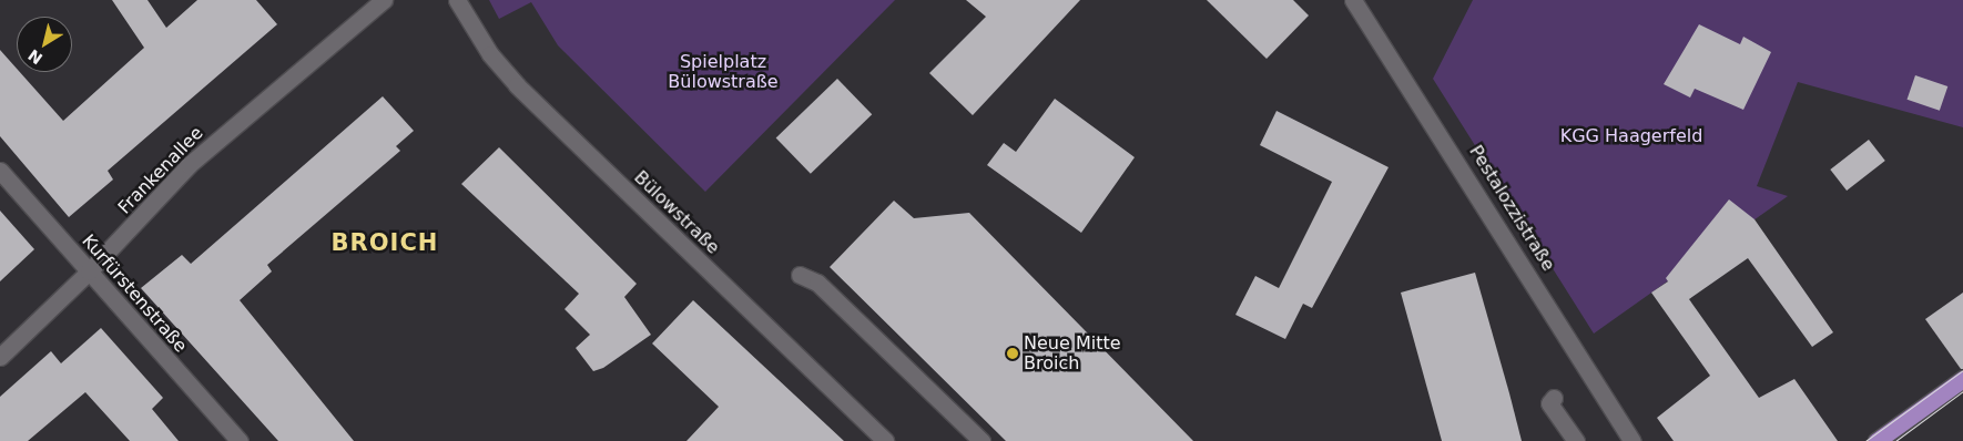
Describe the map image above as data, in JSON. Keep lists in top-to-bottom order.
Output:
{
  "streets": {
    "street": [
      "Frankenallee",
      "Pestalozzistraße",
      "Bülowstraße",
      "Kurfürstenstraße"
    ]
  },
  "crossings": [
    ["Frankenallee", "Kurfürstenstraße"]
  ],
  "districts": ["BROICH"],
  "parks": ["Spielplatz Bülowstraße", "KGG Haagerfeld"],
  "places": ["Neue Mitte Broich"],
  "north": "bottom left"
}
